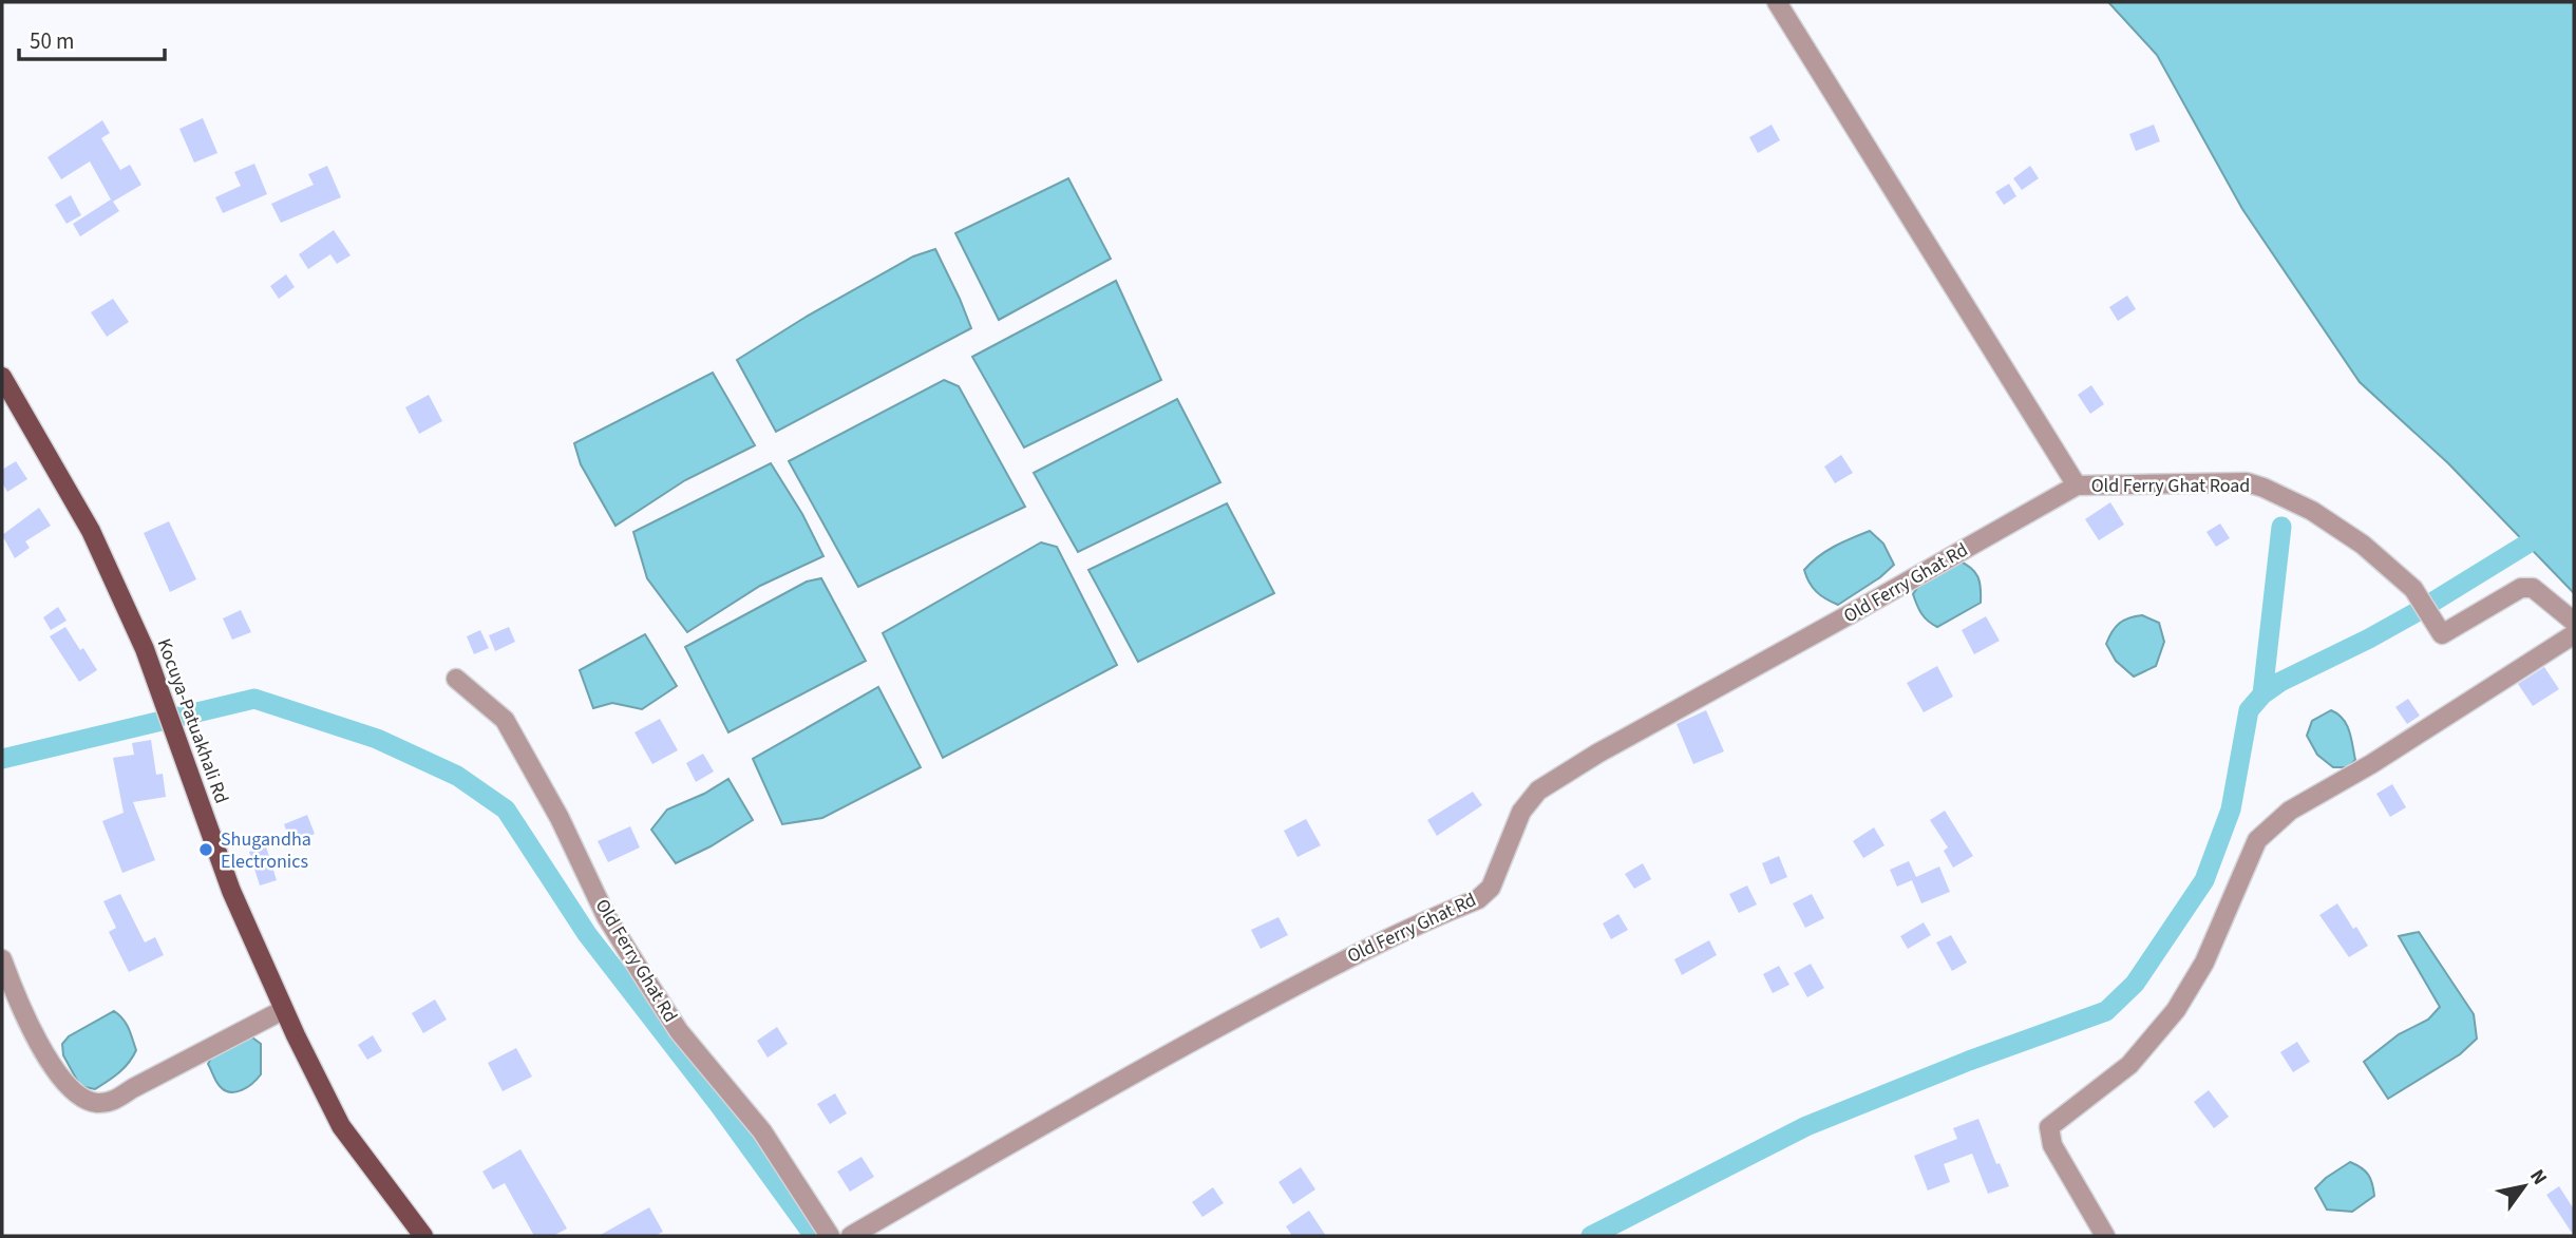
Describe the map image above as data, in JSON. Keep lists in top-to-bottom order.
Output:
{
  "streets": {
    "main road": ["Kocuya-Patuakhali Rd"],
    "street": ["Old Ferry Ghat Road", "Old Ferry Ghat Rd"]
  },
  "crossings": [
    ["Old Ferry Ghat Road", "Old Ferry Ghat Rd"]
  ],
  "places": ["Shugandha Electronics"],
  "scale_bar": "50 m",
  "north": "top right"
}
